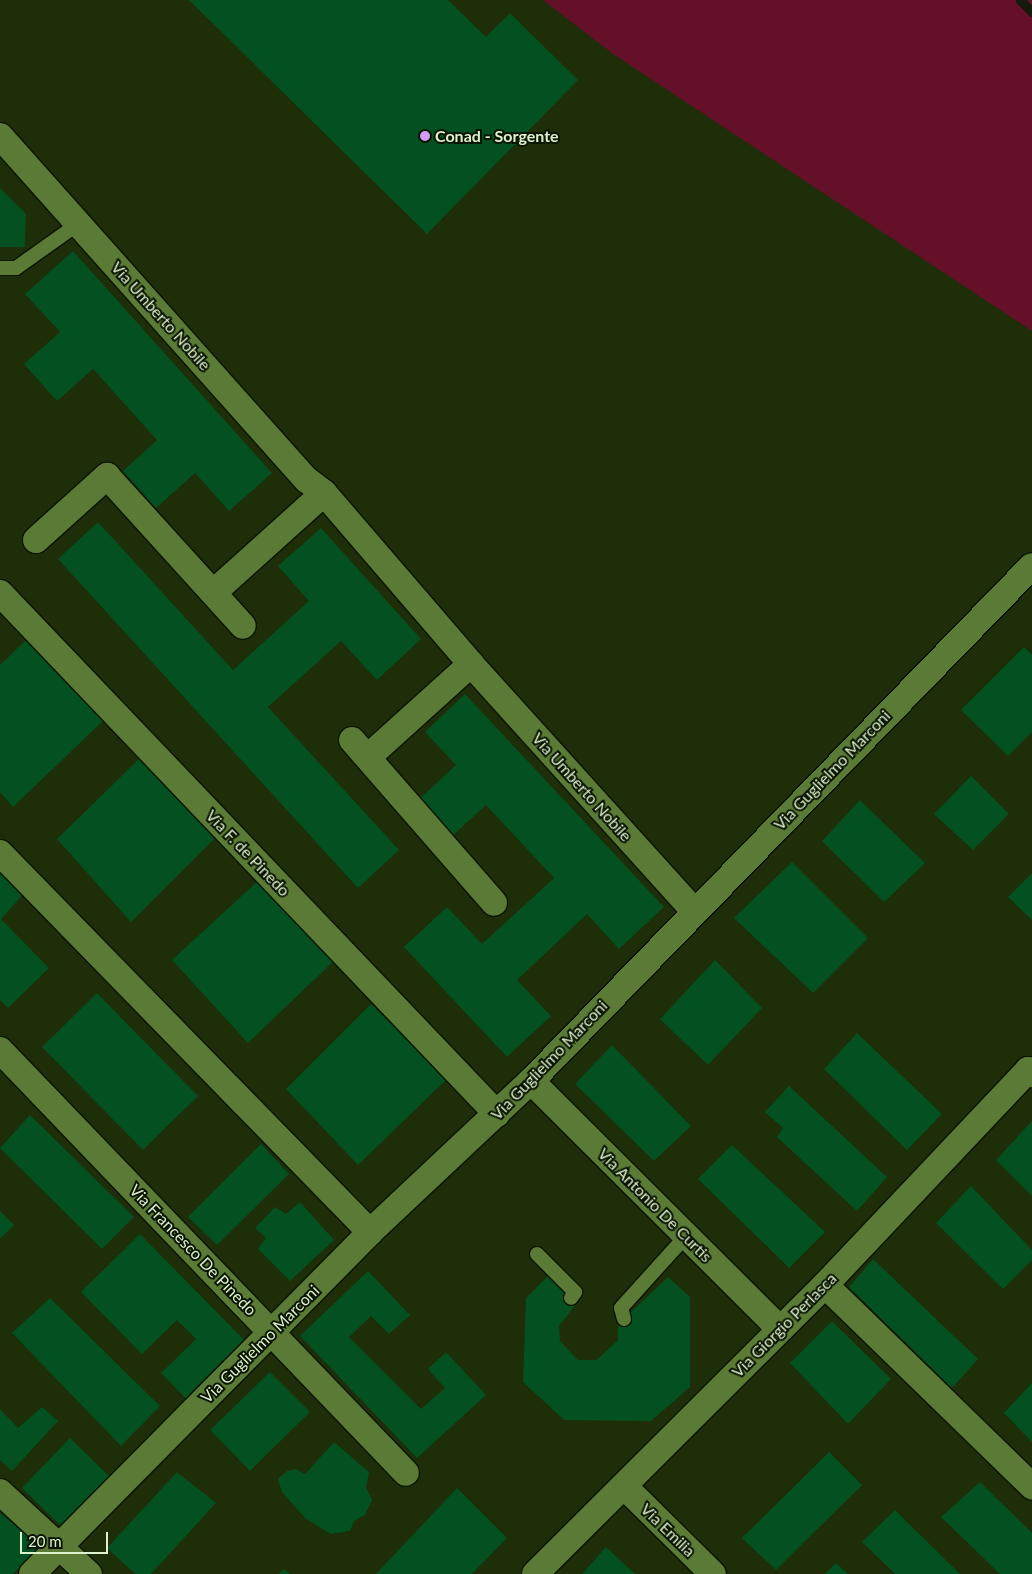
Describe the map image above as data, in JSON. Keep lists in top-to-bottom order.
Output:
{
  "streets": {
    "street": [
      "Via Umberto Nobile",
      "Via Guglielmo Marconi",
      "Via F. de Pinedo",
      "Via Antonio De Curtis",
      "Via Francesco De Pinedo",
      "Via Giorgio Perlasca",
      "Via Emilia"
    ]
  },
  "crossings": [
    ["Via Umberto Nobile", "Via Guglielmo Marconi"],
    ["Via Guglielmo Marconi", "Via F. de Pinedo"],
    ["Via Guglielmo Marconi", "Via Antonio De Curtis"],
    ["Via Guglielmo Marconi", "Via Francesco De Pinedo"],
    ["Via Antonio De Curtis", "Via Giorgio Perlasca"],
    ["Via Giorgio Perlasca", "Via Emilia"]
  ],
  "places": ["Conad - Sorgente"],
  "scale_bar": "20 m"
}
